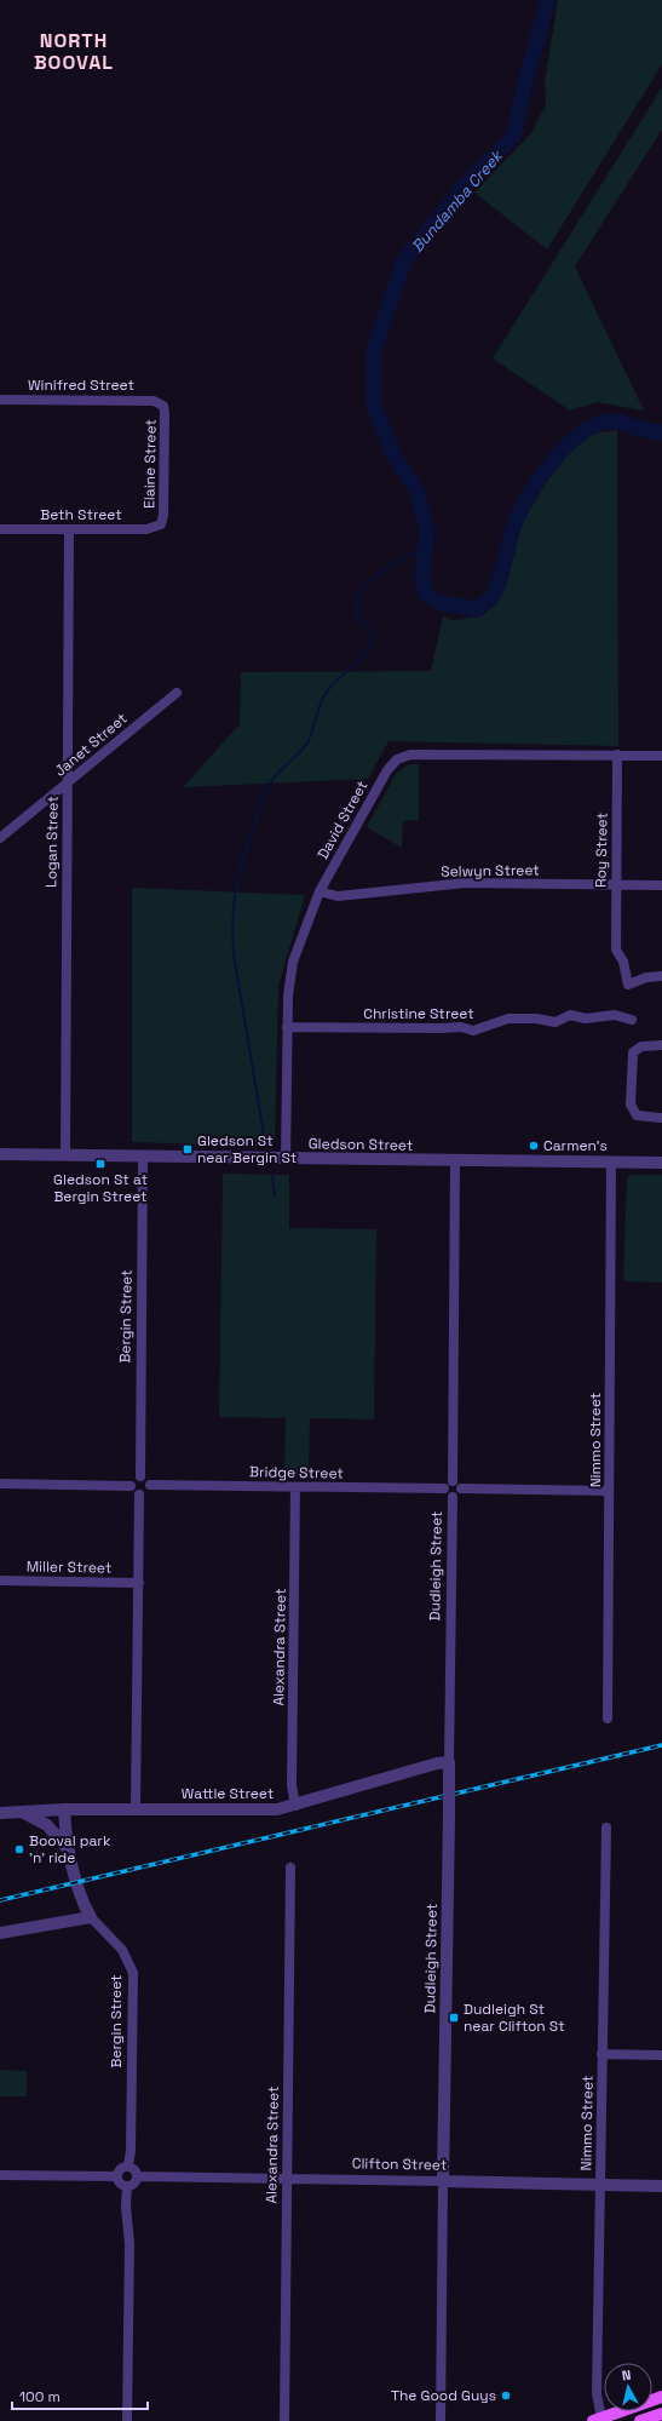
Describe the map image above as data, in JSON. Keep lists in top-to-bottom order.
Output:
{
  "streets": {
    "street": [
      "Winifred Street",
      "Elaine Street",
      "Beth Street",
      "Janet Street",
      "David Street",
      "Logan Street",
      "Roy Street",
      "Selwyn Street",
      "Christine Street",
      "Gledson Street",
      "Bergin Street",
      "Nimmo Street",
      "Bridge Street",
      "Dudleigh Street",
      "Miller Street",
      "Alexandra Street",
      "Wattle Street",
      "Clifton Street"
    ]
  },
  "crossings": [
    ["Winifred Street", "Elaine Street"],
    ["Elaine Street", "Beth Street"],
    ["Beth Street", "Logan Street"],
    ["Janet Street", "Logan Street"],
    ["David Street", "Roy Street"],
    ["David Street", "Selwyn Street"],
    ["David Street", "Christine Street"],
    ["David Street", "Gledson Street"],
    ["Logan Street", "Gledson Street"],
    ["Roy Street", "Selwyn Street"],
    ["Gledson Street", "Bergin Street"],
    ["Gledson Street", "Nimmo Street"],
    ["Bergin Street", "Bridge Street"],
    ["Bergin Street", "Wattle Street"],
    ["Bergin Street", "Clifton Street"],
    ["Nimmo Street", "Clifton Street"],
    ["Bridge Street", "Dudleigh Street"],
    ["Bridge Street", "Alexandra Street"],
    ["Dudleigh Street", "Wattle Street"],
    ["Dudleigh Street", "Clifton Street"],
    ["Alexandra Street", "Wattle Street"],
    ["Alexandra Street", "Clifton Street"]
  ],
  "districts": ["NORTH BOOVAL"],
  "water": ["Bundamba Creek"],
  "places": {
    "other": ["Carmen's", "Booval park 'n' ride", "The Good Guys"],
    "transit": ["Gledson St near Bergin St", "Gledson St at Bergin Street", "Dudleigh St near Clifton St"]
  },
  "scale_bar": "100 m",
  "north": "top"
}
